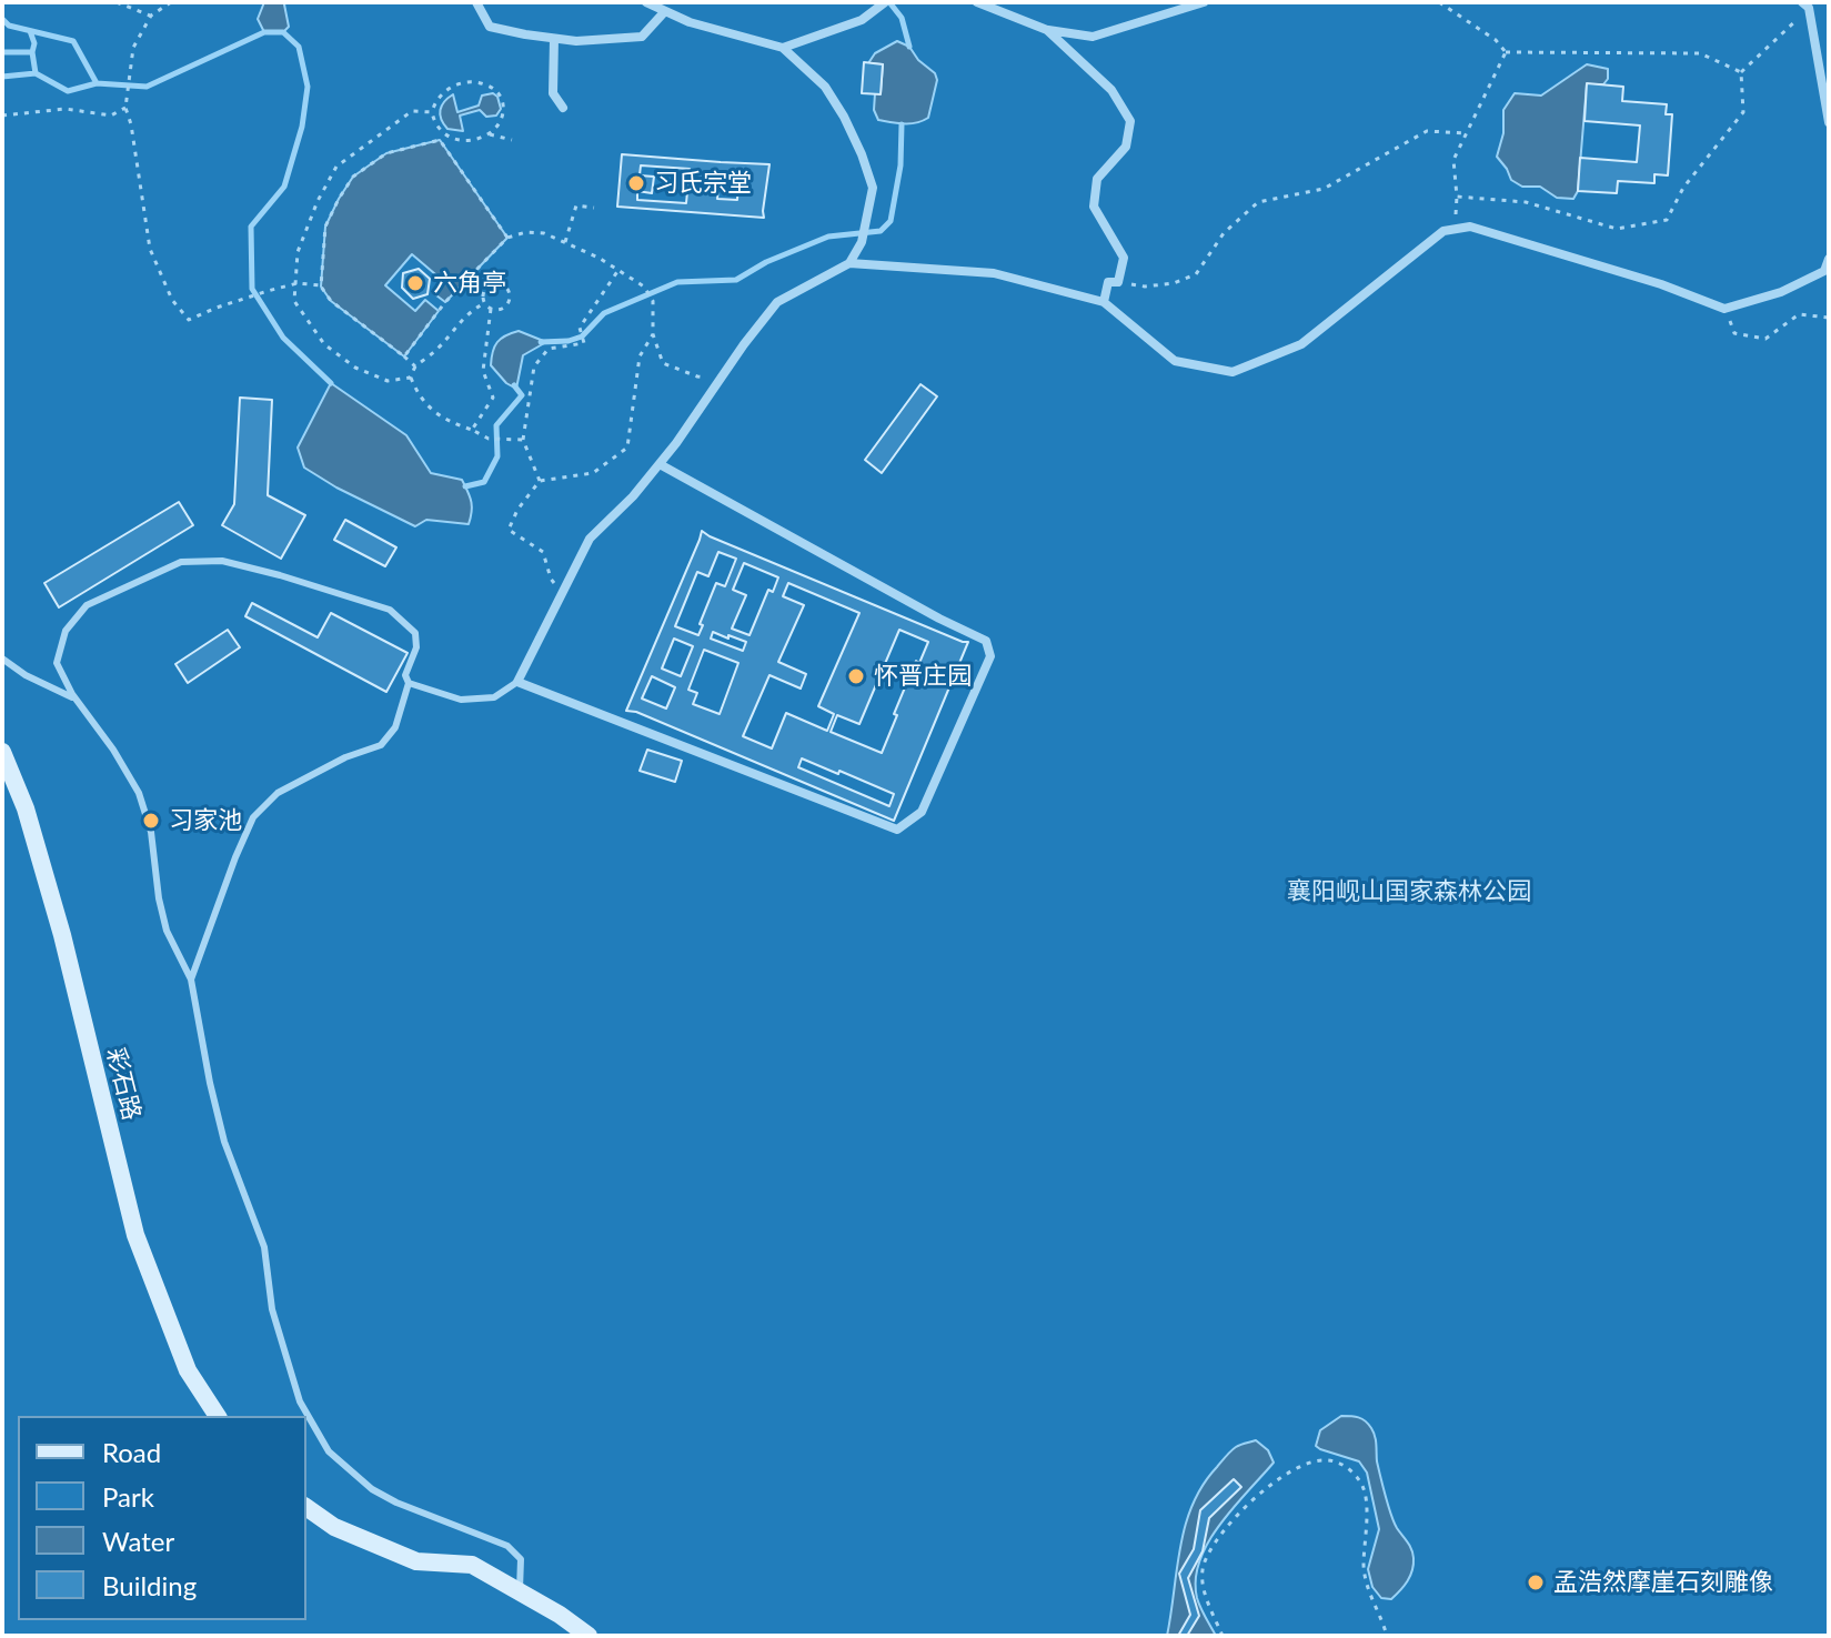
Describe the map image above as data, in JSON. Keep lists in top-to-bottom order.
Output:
{
  "streets": {
    "street": ["彩石路"]
  },
  "parks": ["襄阳岘山国家森林公园"],
  "places": [
    "习氏宗堂",
    "六角亭",
    "怀晋庄园",
    "习家池",
    "孟浩然摩崖石刻雕像"
  ],
  "legend": [
    "Road",
    "Park",
    "Water",
    "Building"
  ]
}
